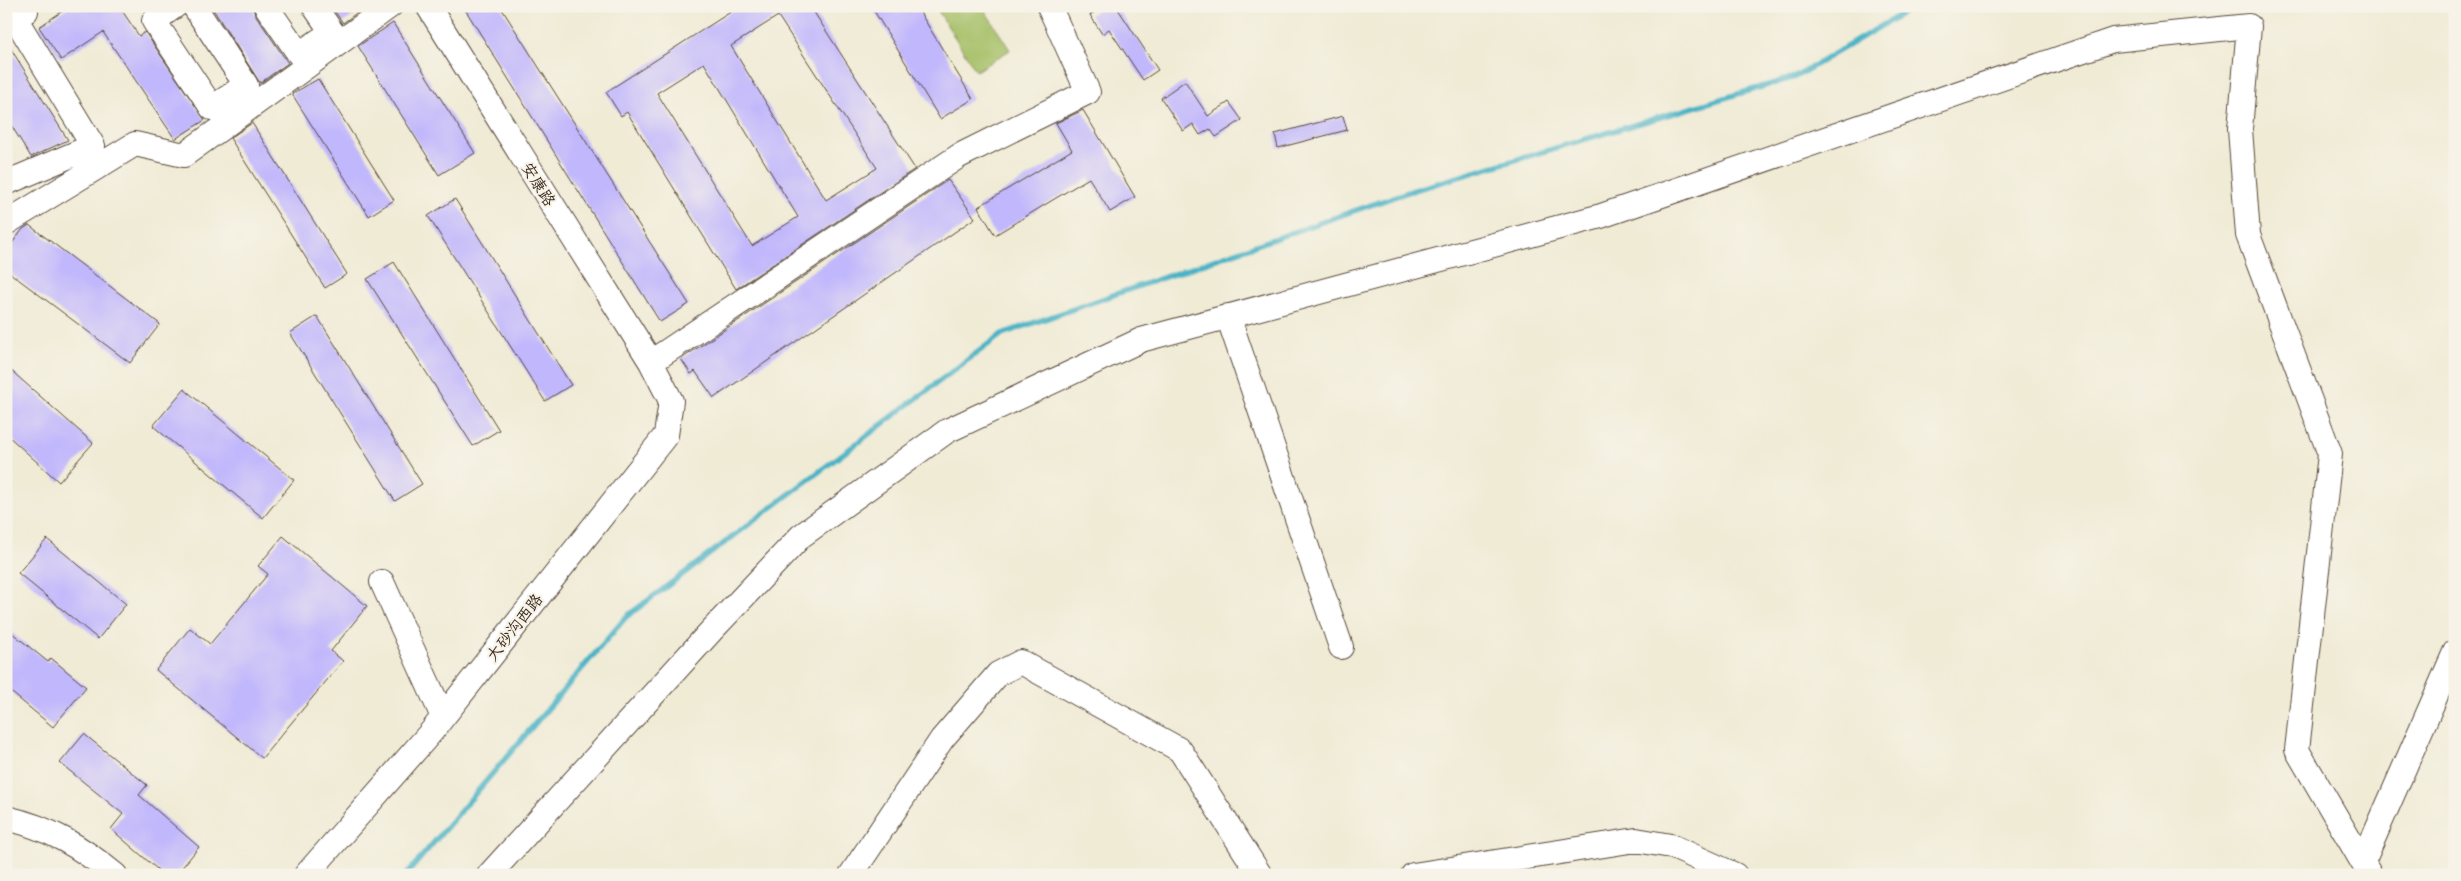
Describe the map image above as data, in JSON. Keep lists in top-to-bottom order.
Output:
{
  "streets": {
    "street": ["安康路", "大砂沟西路"]
  },
  "crossings": [
    ["安康路", "大砂沟西路"]
  ]
}
